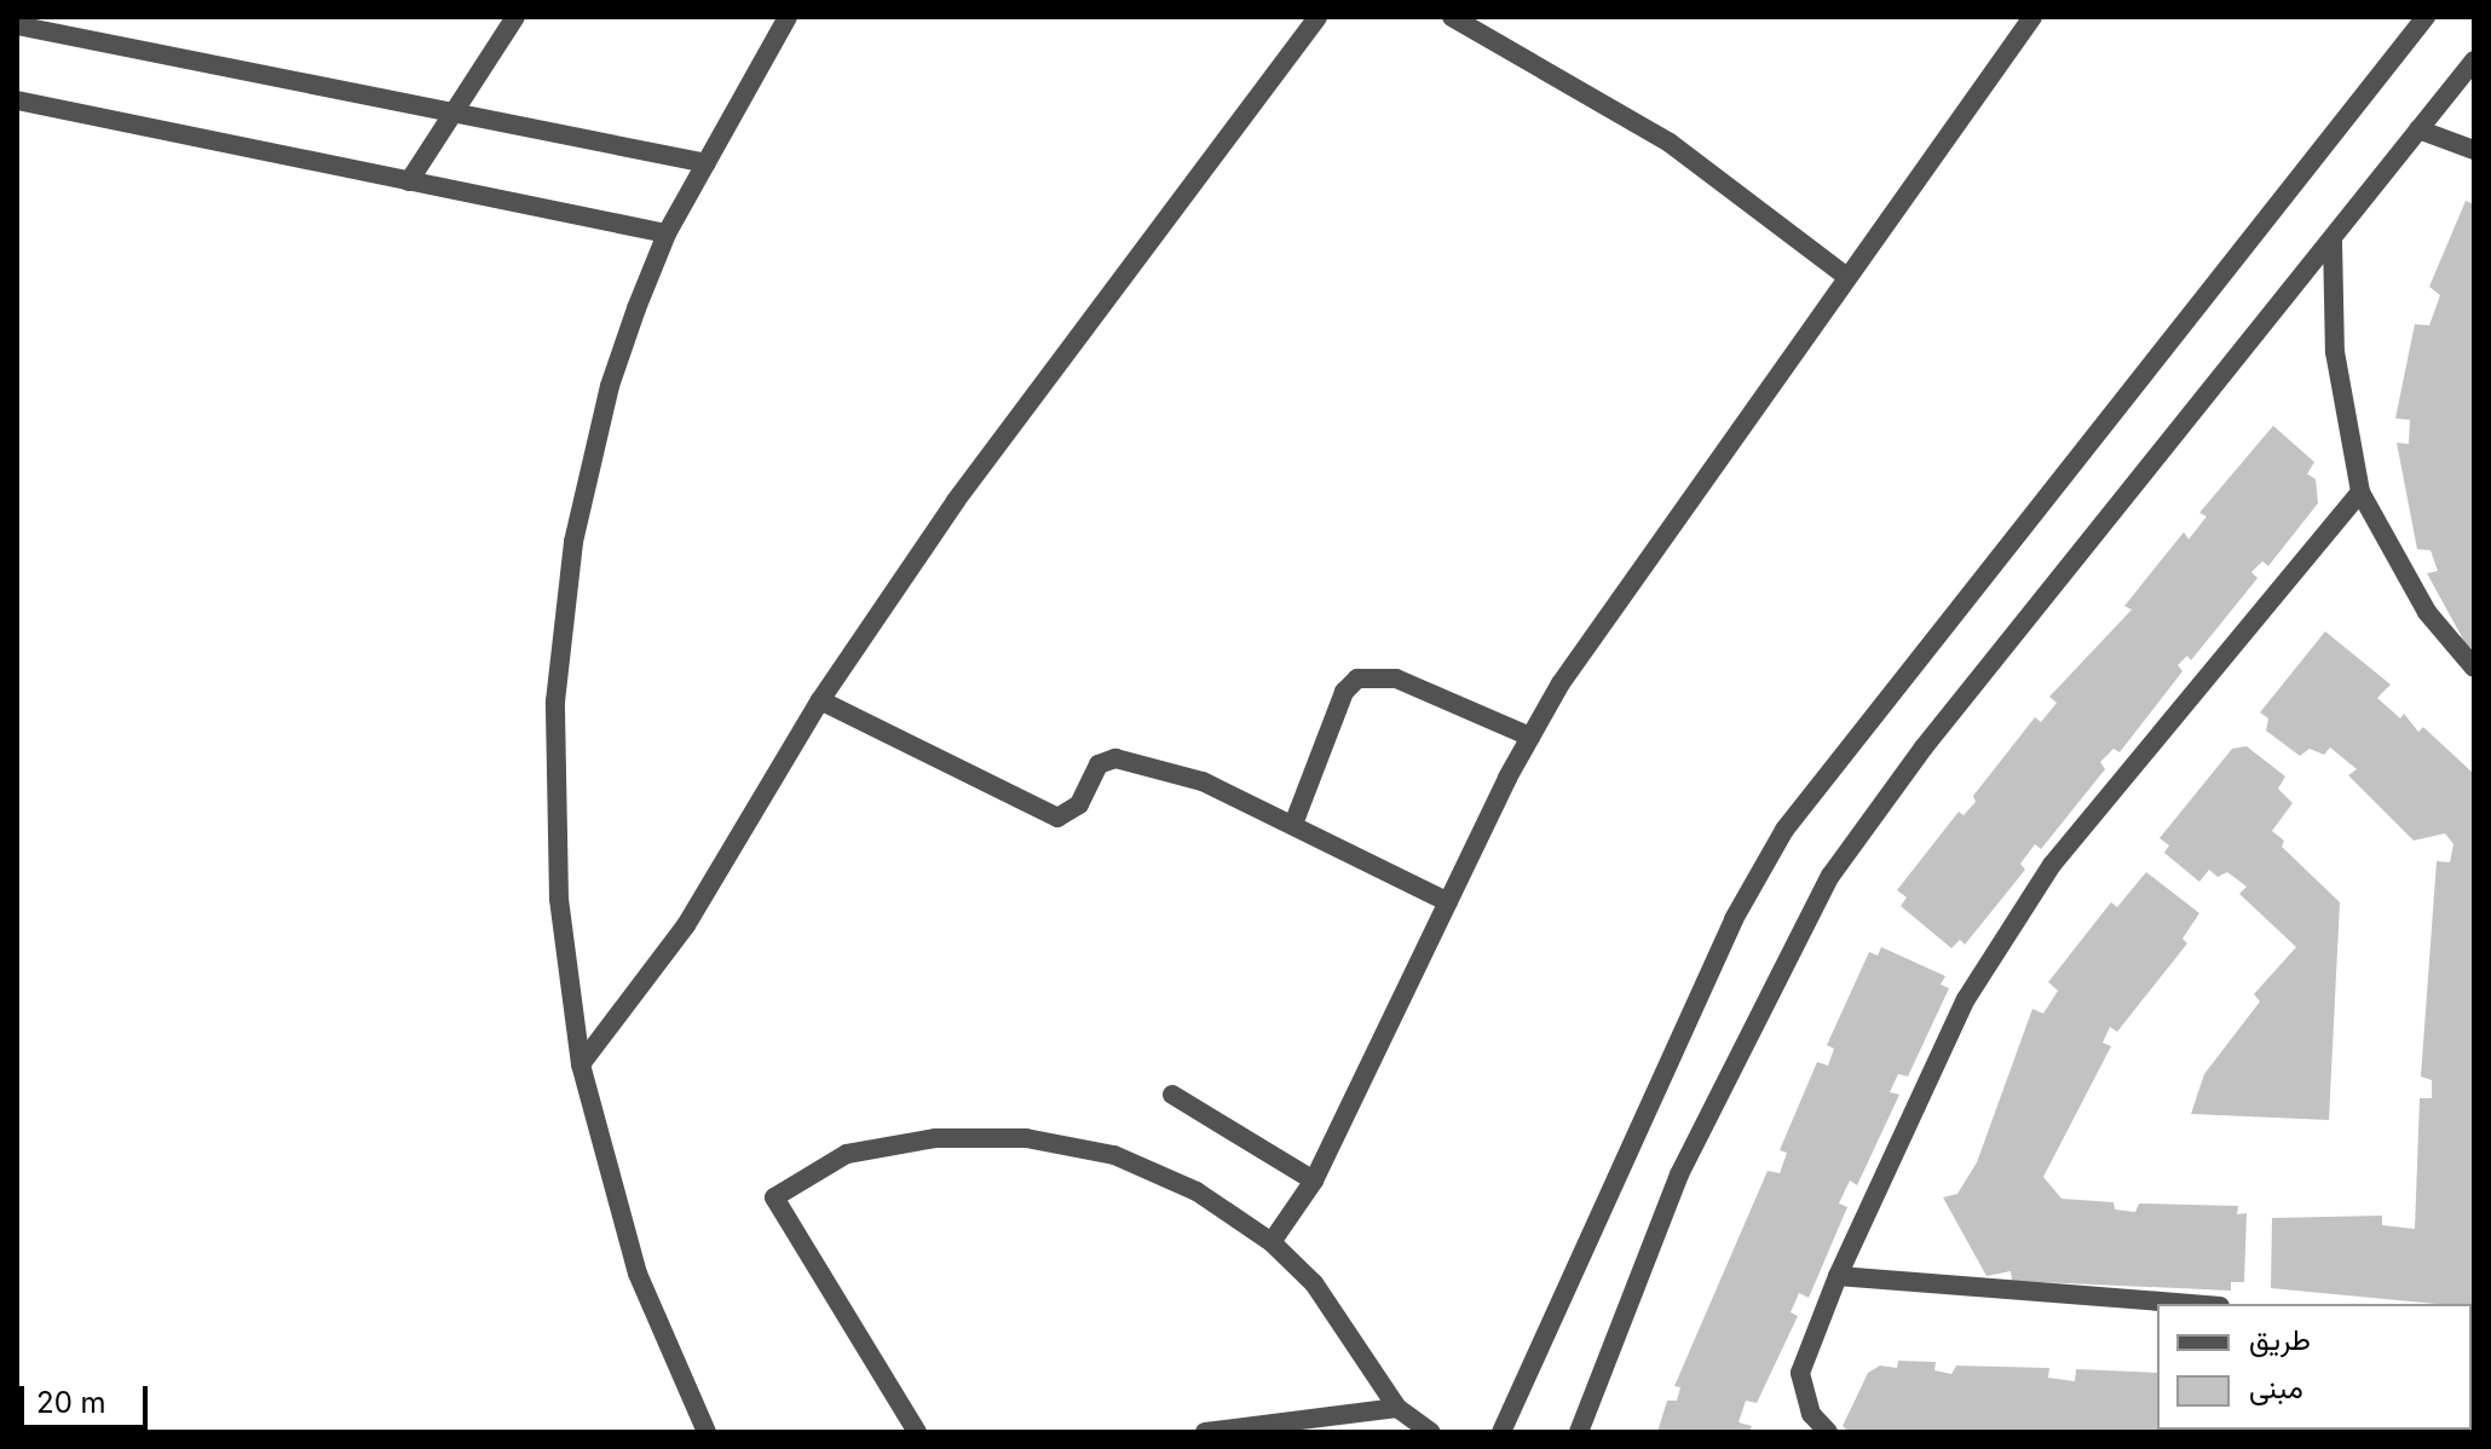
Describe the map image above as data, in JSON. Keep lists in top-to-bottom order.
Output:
{
  "legend": ["طريق", "مبنى"],
  "scale_bar": "20 m"
}
